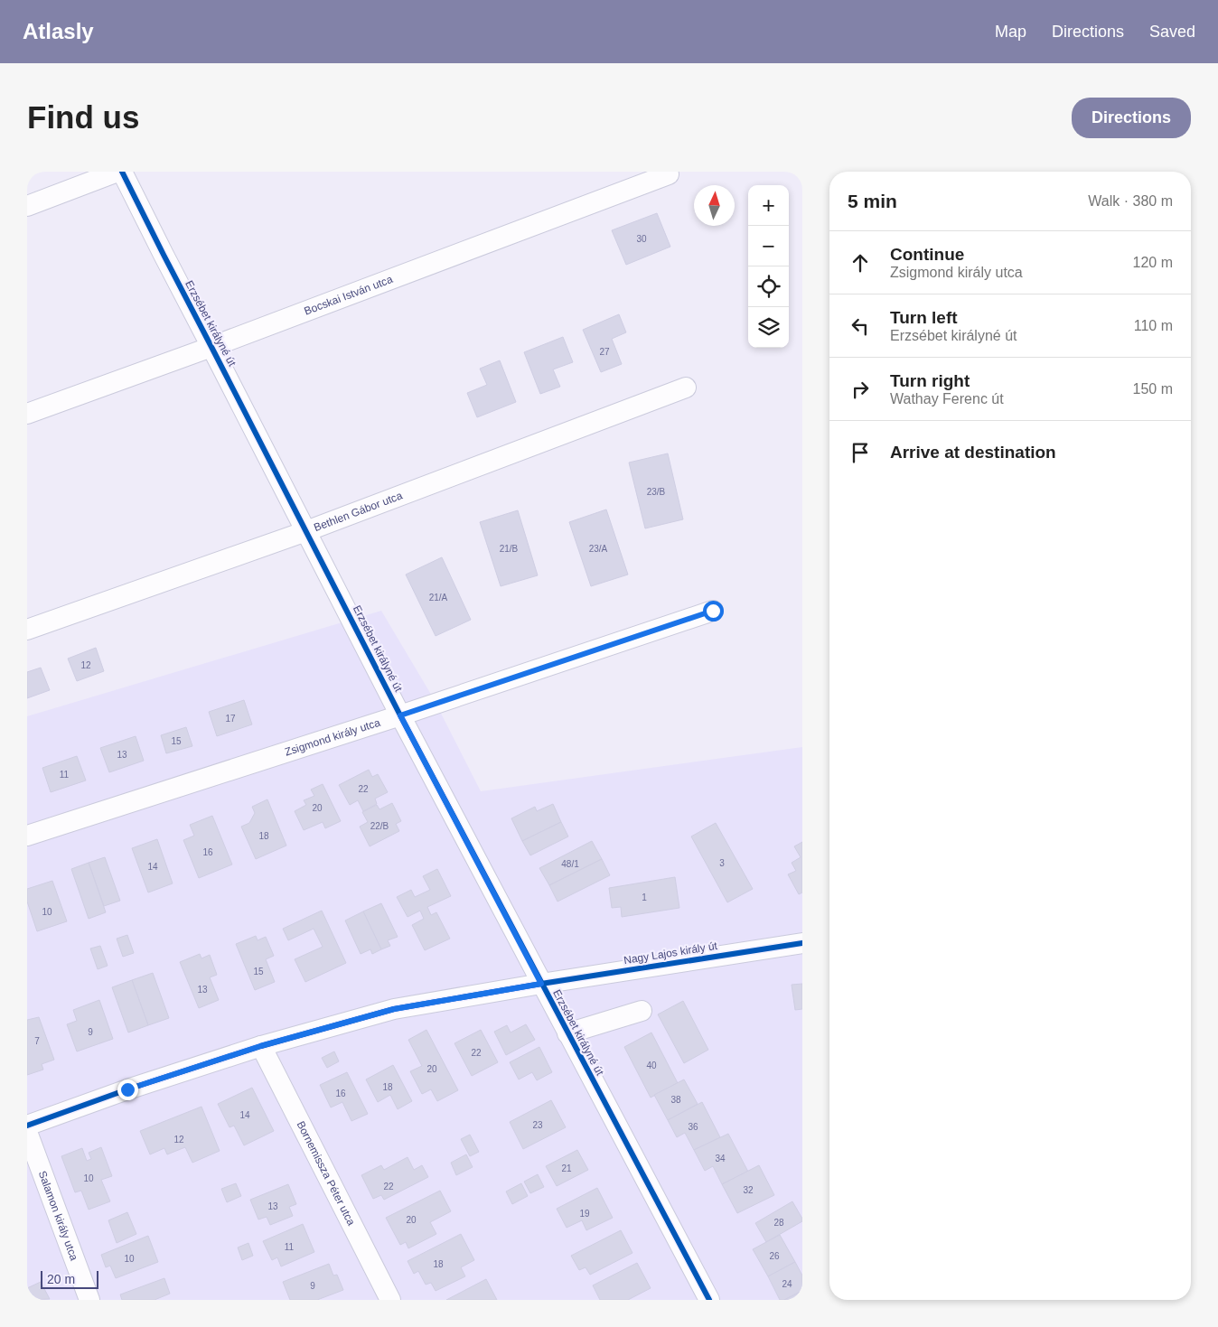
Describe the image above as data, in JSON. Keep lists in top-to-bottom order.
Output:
{
  "streets": {
    "street": [
      "Bocskai István utca",
      "Erzsébet királyné út",
      "Bethlen Gábor utca",
      "Zsigmond király utca",
      "Nagy Lajos király út",
      "Bornemissza Péter utca",
      "Salamon király utca"
    ]
  },
  "crossings": [
    ["Bocskai István utca", "Erzsébet királyné út"],
    ["Erzsébet királyné út", "Bethlen Gábor utca"],
    ["Erzsébet királyné út", "Zsigmond király utca"],
    ["Erzsébet királyné út", "Nagy Lajos király út"],
    ["Nagy Lajos király út", "Bornemissza Péter utca"]
  ],
  "house_numbers": [
    "30",
    "27",
    "23/B",
    "21/B",
    "23/A",
    "21/A",
    "12",
    "17",
    "15",
    "13",
    "11",
    "22",
    "20",
    "22/B",
    "18",
    "16",
    "3",
    "48/1",
    "14",
    "1",
    "10",
    "15",
    "13",
    "9",
    "7",
    "22",
    "40",
    "20",
    "18",
    "16",
    "38",
    "14",
    "23",
    "36",
    "12",
    "34",
    "21",
    "10",
    "22",
    "32",
    "13",
    "19",
    "20",
    "28",
    "11",
    "26",
    "10",
    "18",
    "24",
    "9"
  ],
  "scale_bar": "20 m",
  "north": "top",
  "page": {
    "header": "Atlasly",
    "nav": ["Map", "Directions", "Saved"],
    "buttons": "Directions",
    "title": "Find us",
    "heading": ["5 min", "Walk · 380 m"],
    "map_buttons": ["+", "−"],
    "list": [
      ["Continue", "Zsigmond király utca", "120 m"],
      ["Turn left", "Erzsébet királyné út", "110 m"],
      ["Turn right", "Wathay Ferenc út", "150 m"],
      "Arrive at destination"
    ],
    "scale": "20 m"
  }
}
